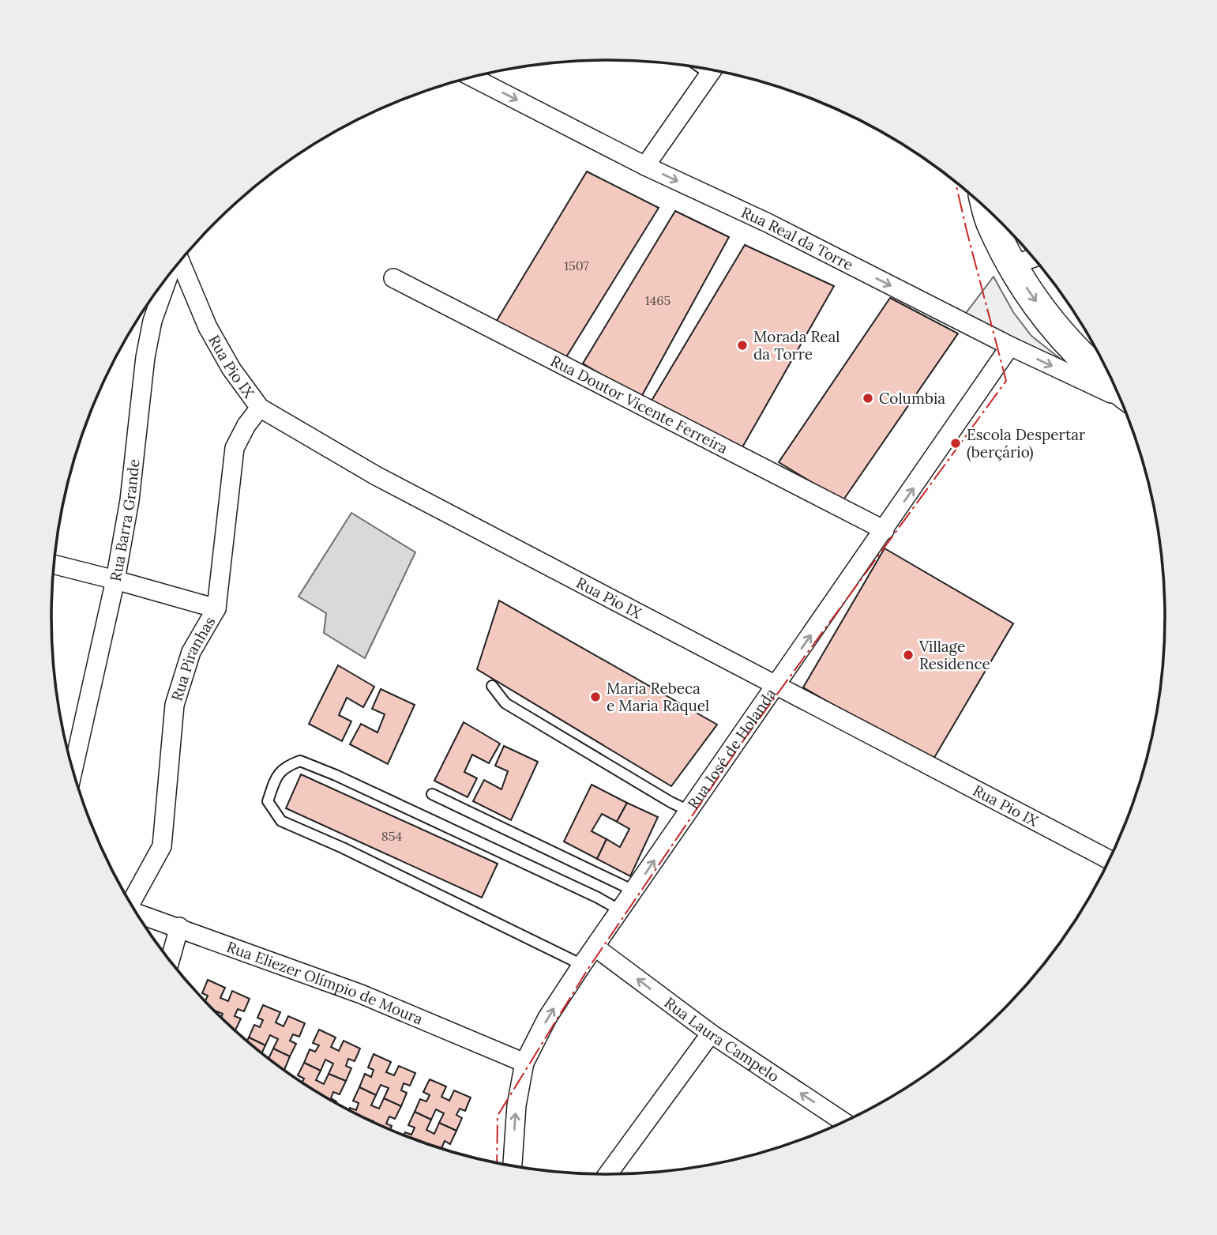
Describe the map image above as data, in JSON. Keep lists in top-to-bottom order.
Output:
{
  "streets": {
    "street": [
      "Rua Real da Torre",
      "Rua Pio IX",
      "Rua Doutor Vicente Ferreira",
      "Rua Barra Grande",
      "Rua Piranhas",
      "Rua José de Holanda",
      "Rua Eliezer Olímpio de Moura",
      "Rua Laura Campelo"
    ]
  },
  "crossings": [
    ["Rua Real da Torre", "Rua José de Holanda"],
    ["Rua Pio IX", "Rua Piranhas"],
    ["Rua Pio IX", "Rua José de Holanda"],
    ["Rua Doutor Vicente Ferreira", "Rua José de Holanda"],
    ["Rua José de Holanda", "Rua Eliezer Olímpio de Moura"],
    ["Rua José de Holanda", "Rua Laura Campelo"]
  ],
  "one_way": ["Rua Real da Torre", "Rua José de Holanda", "Rua Laura Campelo"],
  "places": [
    "Morada Real da Torre",
    "Columbia",
    "Escola Despertar (berçário)",
    "Village Residence",
    "Maria Rebeca e Maria Raquel"
  ],
  "house_numbers": ["1507", "1465", "854"]
}
